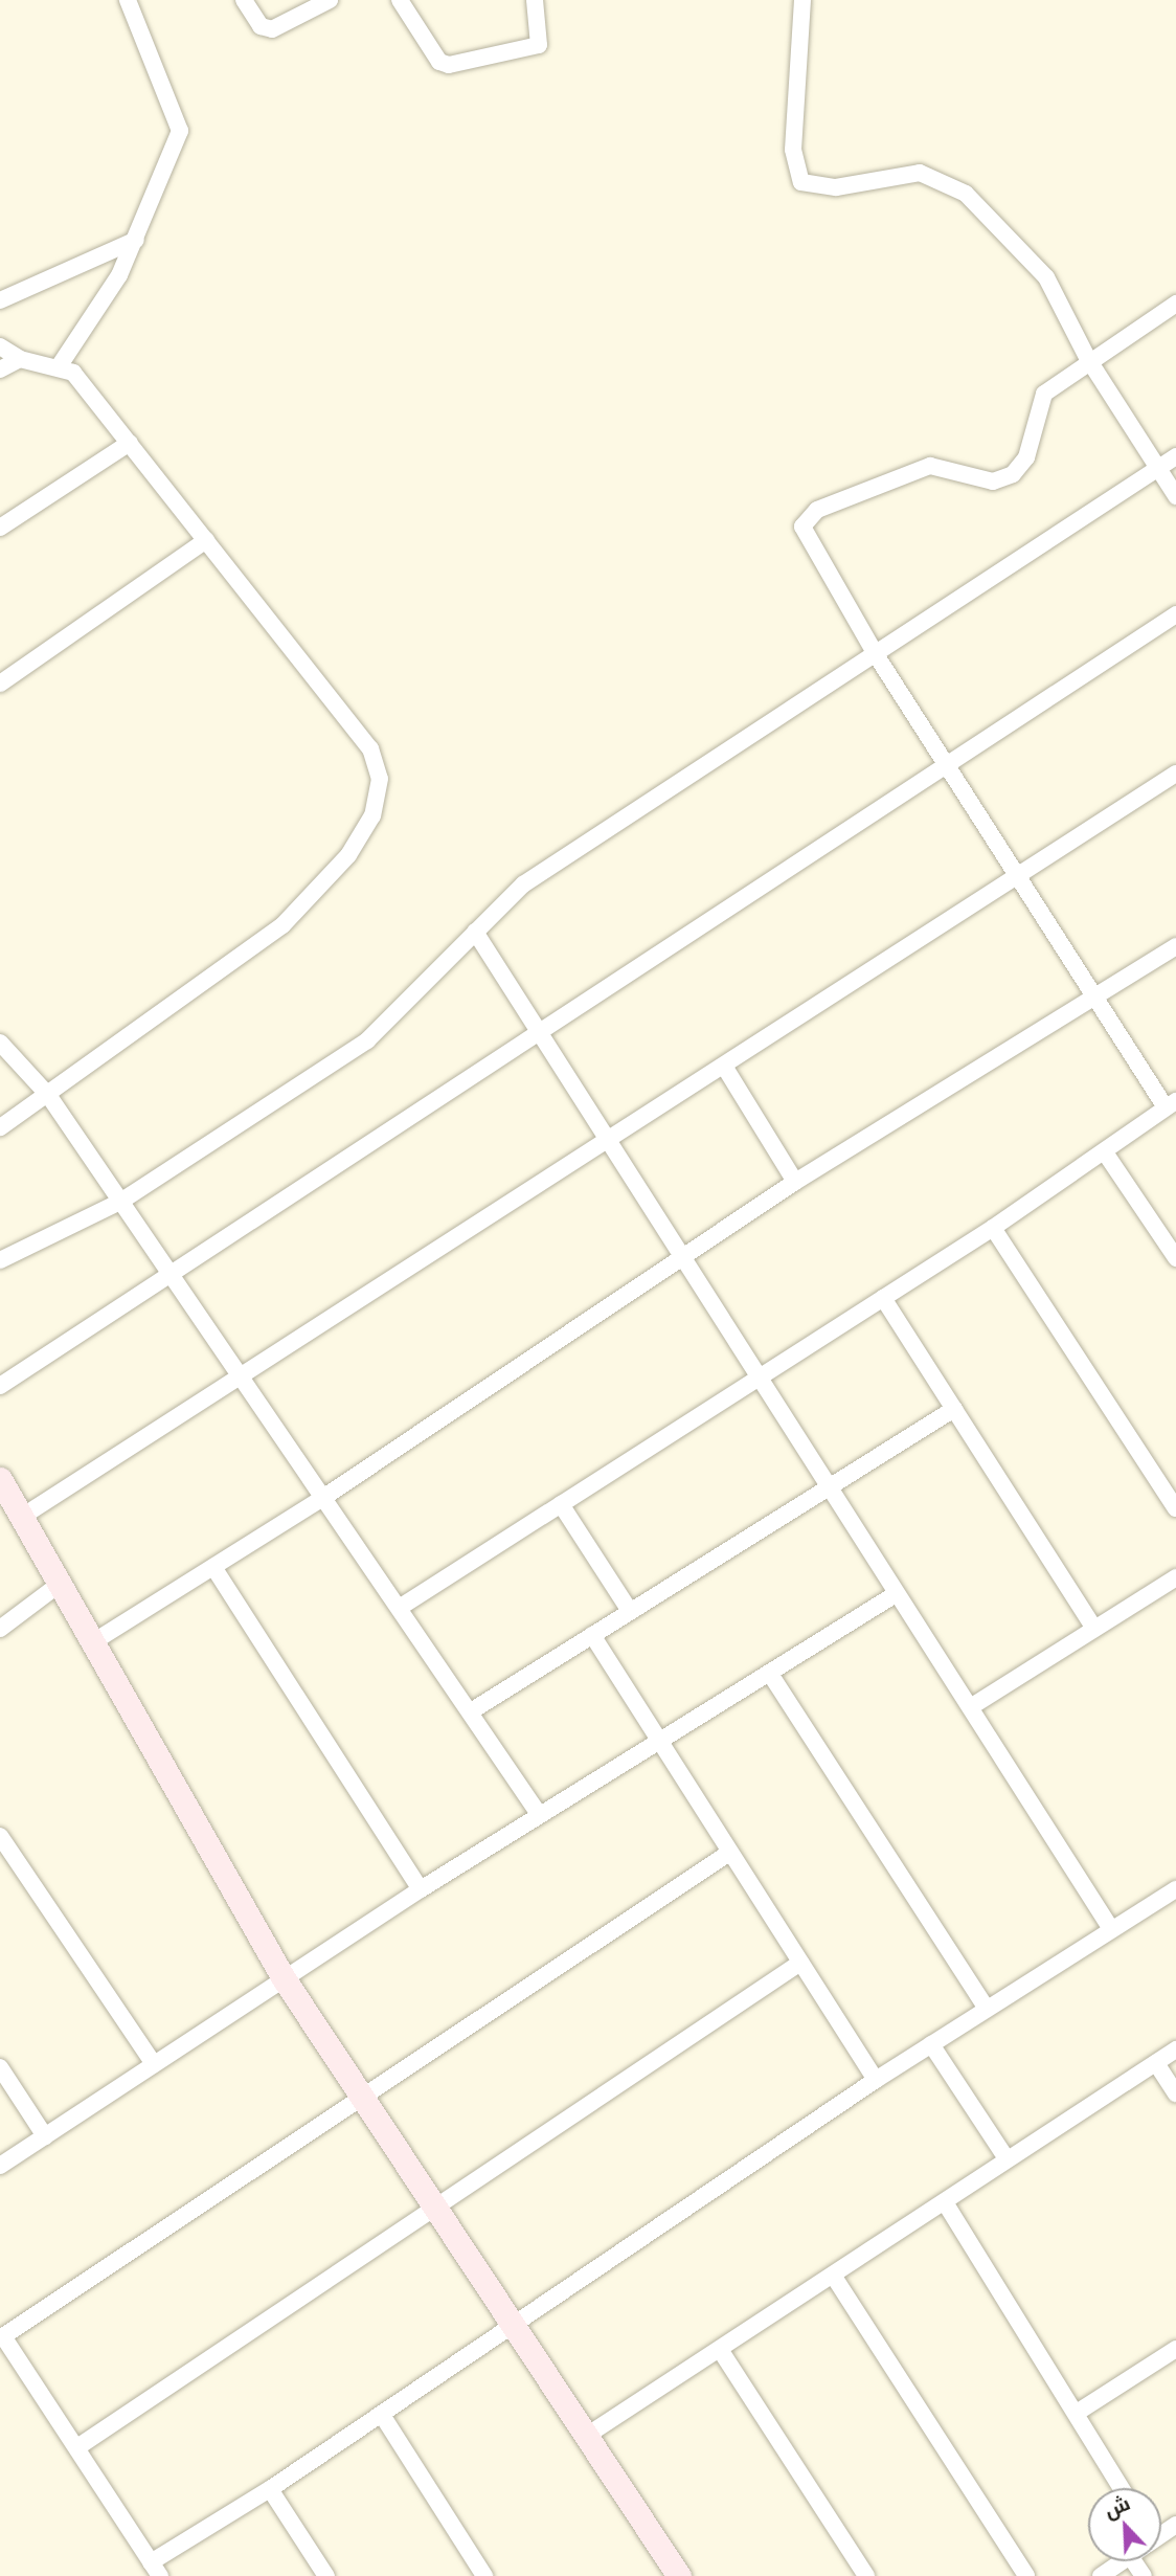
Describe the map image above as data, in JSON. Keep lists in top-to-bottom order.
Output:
{
  "north": "top left"
}
